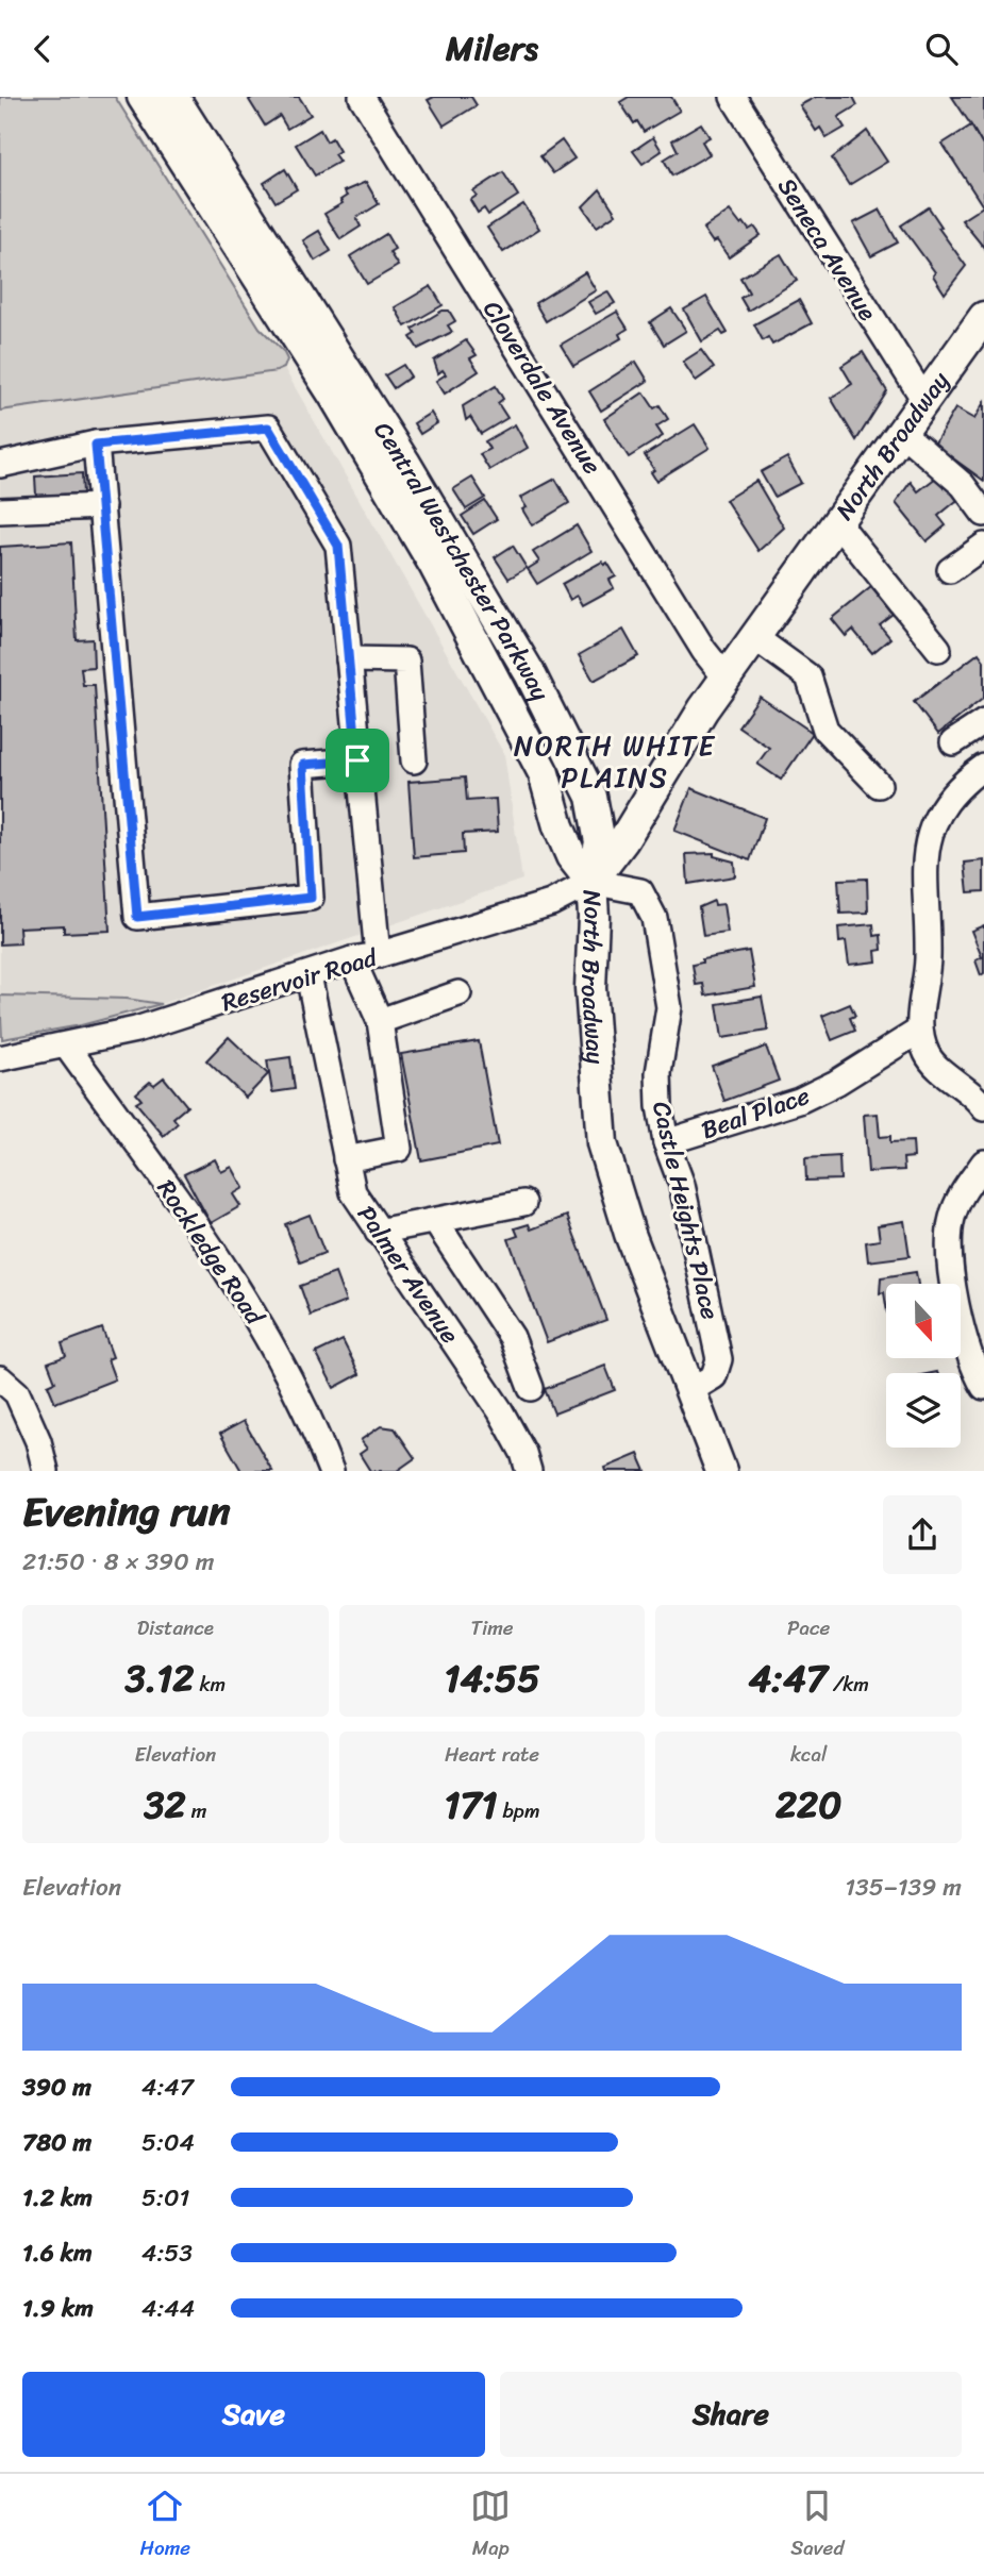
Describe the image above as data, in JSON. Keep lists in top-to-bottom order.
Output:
{
  "streets": {
    "main road": ["North Broadway", "Central Westchester Parkway"],
    "street": [
      "Seneca Avenue",
      "Cloverdale Avenue",
      "Reservoir Road",
      "Beal Place",
      "Castle Heights Place",
      "Rockledge Road",
      "Palmer Avenue"
    ]
  },
  "crossings": [
    ["Seneca Avenue", "North Broadway"],
    ["Cloverdale Avenue", "North Broadway"],
    ["North Broadway", "Central Westchester Parkway"],
    ["North Broadway", "Reservoir Road"],
    ["North Broadway", "Castle Heights Place"],
    ["Central Westchester Parkway", "Reservoir Road"],
    ["Central Westchester Parkway", "Castle Heights Place"],
    ["Reservoir Road", "Castle Heights Place"],
    ["Reservoir Road", "Rockledge Road"],
    ["Reservoir Road", "Palmer Avenue"],
    ["Beal Place", "Castle Heights Place"]
  ],
  "districts": ["NORTH WHITE PLAINS"],
  "north": "bottom",
  "page": {
    "header": "Milers",
    "heading": ["Evening run", "21:50 · 8 × 390 m"],
    "stats": [
      ["Distance", "3.12 km"],
      ["Time", "14:55"],
      ["Pace", "4:47 /km"],
      ["Elevation", "32 m"],
      ["Heart rate", "171 bpm"],
      ["kcal", "220"]
    ],
    "chart": ["Elevation", "135–139 m"],
    "list": [
      {
        "name": "390 m",
        "note": "4:47"
      },
      {
        "name": "780 m",
        "note": "5:04"
      },
      {
        "name": "1.2 km",
        "note": "5:01"
      },
      {
        "name": "1.6 km",
        "note": "4:53"
      },
      {
        "name": "1.9 km",
        "note": "4:44"
      }
    ],
    "buttons": ["Save", "Share"],
    "tabs": ["Home", "Map", "Saved"]
  }
}
